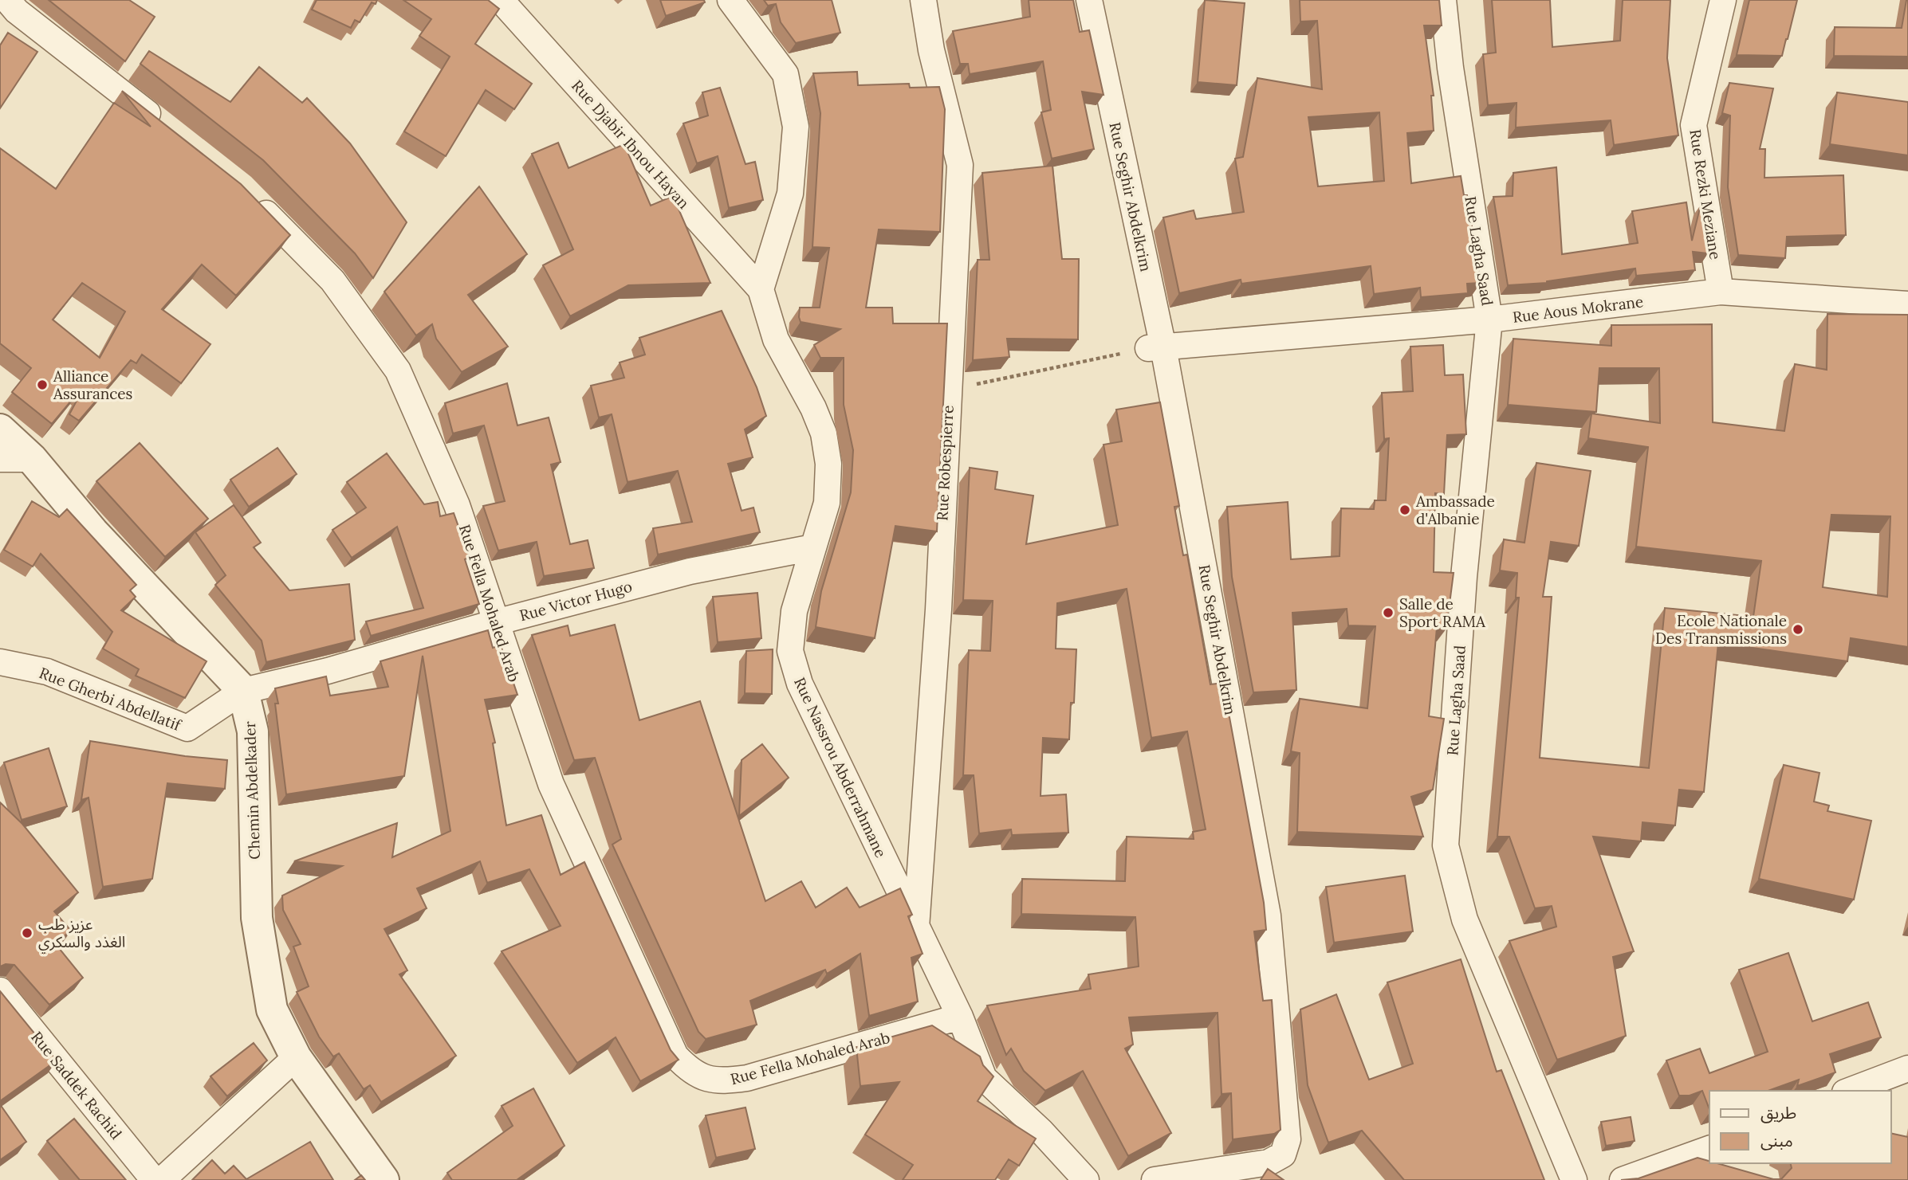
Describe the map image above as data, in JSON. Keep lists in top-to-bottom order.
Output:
{
  "streets": {
    "street": [
      "Rue Djabir Ibnou Hayan",
      "Rue Rezki Meziane",
      "Rue Seghir Abdelkrim",
      "Rue Lagha Saad",
      "Rue Aous Mokrane",
      "Rue Robespierre",
      "Rue Victor Hugo",
      "Rue Fella Mohaled Arab",
      "Rue Gherbi Abdellatif",
      "Rue Nassrou Abderrahmane",
      "Chemin Abdelkader",
      "Rue Saddek Rachid"
    ]
  },
  "crossings": [
    ["Rue Djabir Ibnou Hayan", "Rue Nassrou Abderrahmane"],
    ["Rue Rezki Meziane", "Rue Aous Mokrane"],
    ["Rue Seghir Abdelkrim", "Rue Aous Mokrane"],
    ["Rue Lagha Saad", "Rue Aous Mokrane"],
    ["Rue Robespierre", "Rue Nassrou Abderrahmane"],
    ["Rue Victor Hugo", "Rue Fella Mohaled Arab"],
    ["Rue Victor Hugo", "Rue Gherbi Abdellatif"],
    ["Rue Victor Hugo", "Rue Nassrou Abderrahmane"],
    ["Rue Victor Hugo", "Chemin Abdelkader"],
    ["Rue Fella Mohaled Arab", "Rue Nassrou Abderrahmane"],
    ["Rue Gherbi Abdellatif", "Chemin Abdelkader"]
  ],
  "places": [
    "Alliance Assurances",
    "Ambassade d'Albanie",
    "Salle de Sport RAMA",
    "Ecole Nationale Des Transmissions",
    "عزيز طب الغذد والسكري"
  ],
  "legend": ["طريق", "مبنى"]
}
